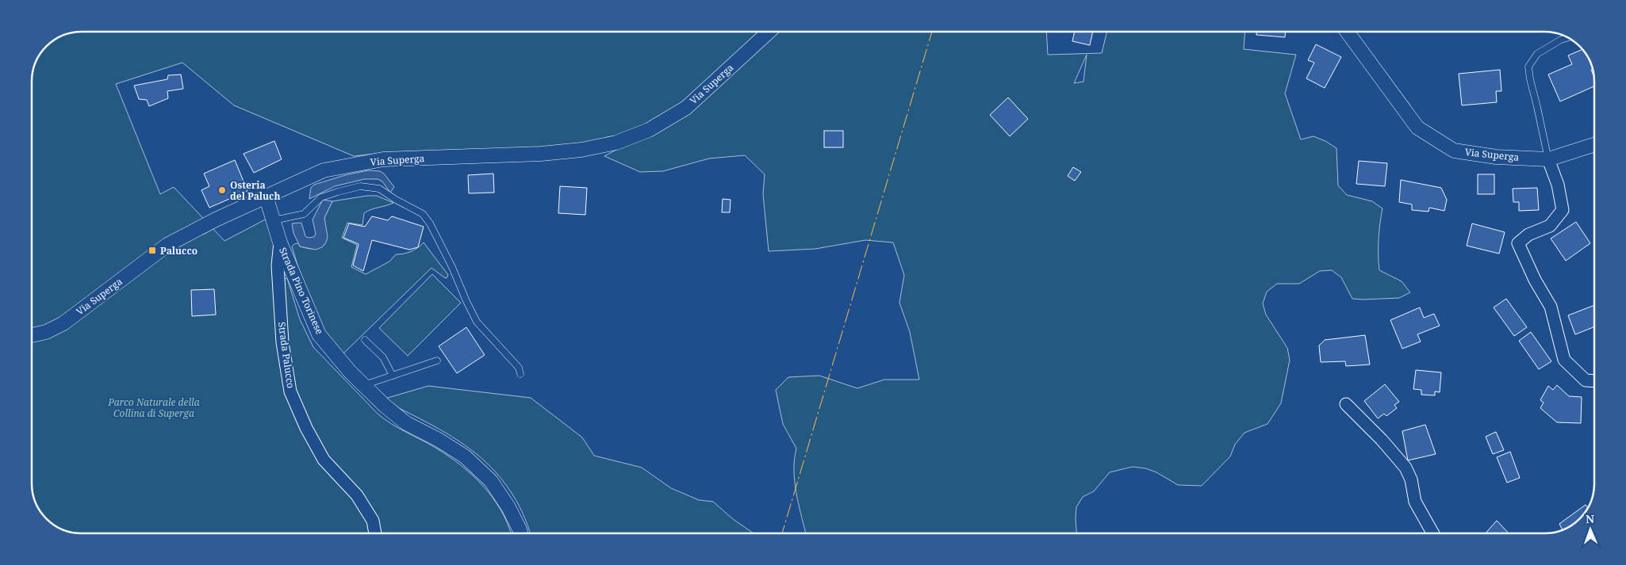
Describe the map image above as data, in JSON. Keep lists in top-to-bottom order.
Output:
{
  "streets": {
    "street": ["Via Superga", "Strada Pino Torinese", "Strada Palucco"]
  },
  "crossings": [
    ["Via Superga", "Strada Pino Torinese"],
    ["Strada Pino Torinese", "Strada Palucco"]
  ],
  "parks": ["Parco Naturale della Collina di Superga"],
  "places": {
    "other": ["Osteria del Paluch"],
    "transit": ["Palucco"]
  },
  "north": "top"
}
